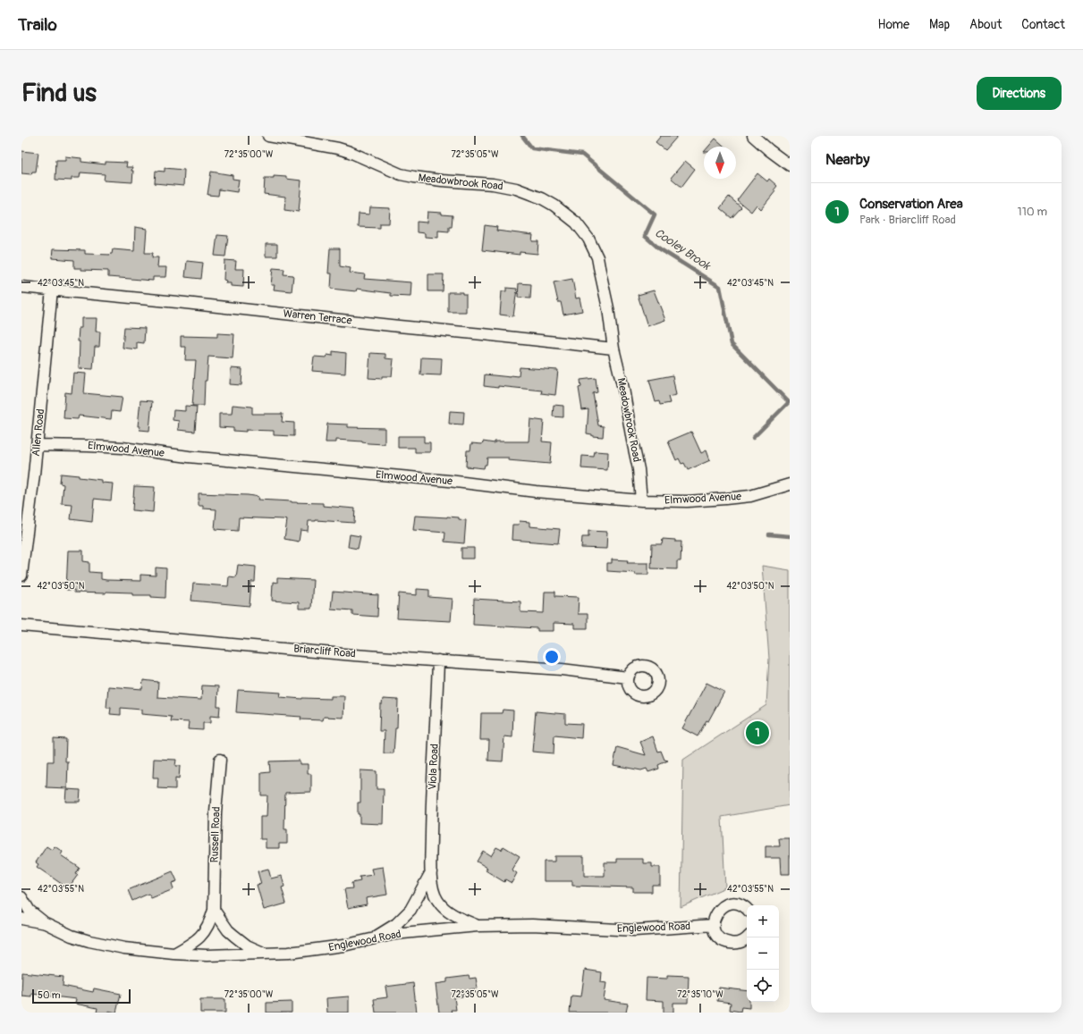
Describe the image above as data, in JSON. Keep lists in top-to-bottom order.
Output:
{
  "streets": {
    "street": [
      "Meadowbrook Road",
      "Warren Terrace",
      "Allen Road",
      "Elmwood Avenue",
      "Briarcliff Road",
      "Viola Road",
      "Russell Road",
      "Englewood Road"
    ]
  },
  "crossings": [
    ["Meadowbrook Road", "Warren Terrace"],
    ["Meadowbrook Road", "Elmwood Avenue"],
    ["Warren Terrace", "Allen Road"],
    ["Allen Road", "Elmwood Avenue"],
    ["Briarcliff Road", "Viola Road"],
    ["Viola Road", "Englewood Road"],
    ["Russell Road", "Englewood Road"]
  ],
  "water": ["Cooley Brook"],
  "scale_bar": "50 m",
  "north": "bottom",
  "page": {
    "header": "Trailo",
    "nav": [
      "Home",
      "Map",
      "About",
      "Contact"
    ],
    "buttons": "Directions",
    "title": "Find us",
    "heading": "Nearby",
    "list": [
      {
        "mark": "1",
        "name": "Conservation Area",
        "note": "Park · Briarcliff Road",
        "value": "110 m"
      }
    ],
    "pins": "1",
    "map_buttons": ["+", "−"],
    "scale": "50 m"
  },
  "coordinates": [
    "72°35'00\"W",
    "72°35'05\"W",
    "42°03'45\"N",
    "42°03'50\"N",
    "42°03'55\"N",
    "72°35'10\"W"
  ]
}
